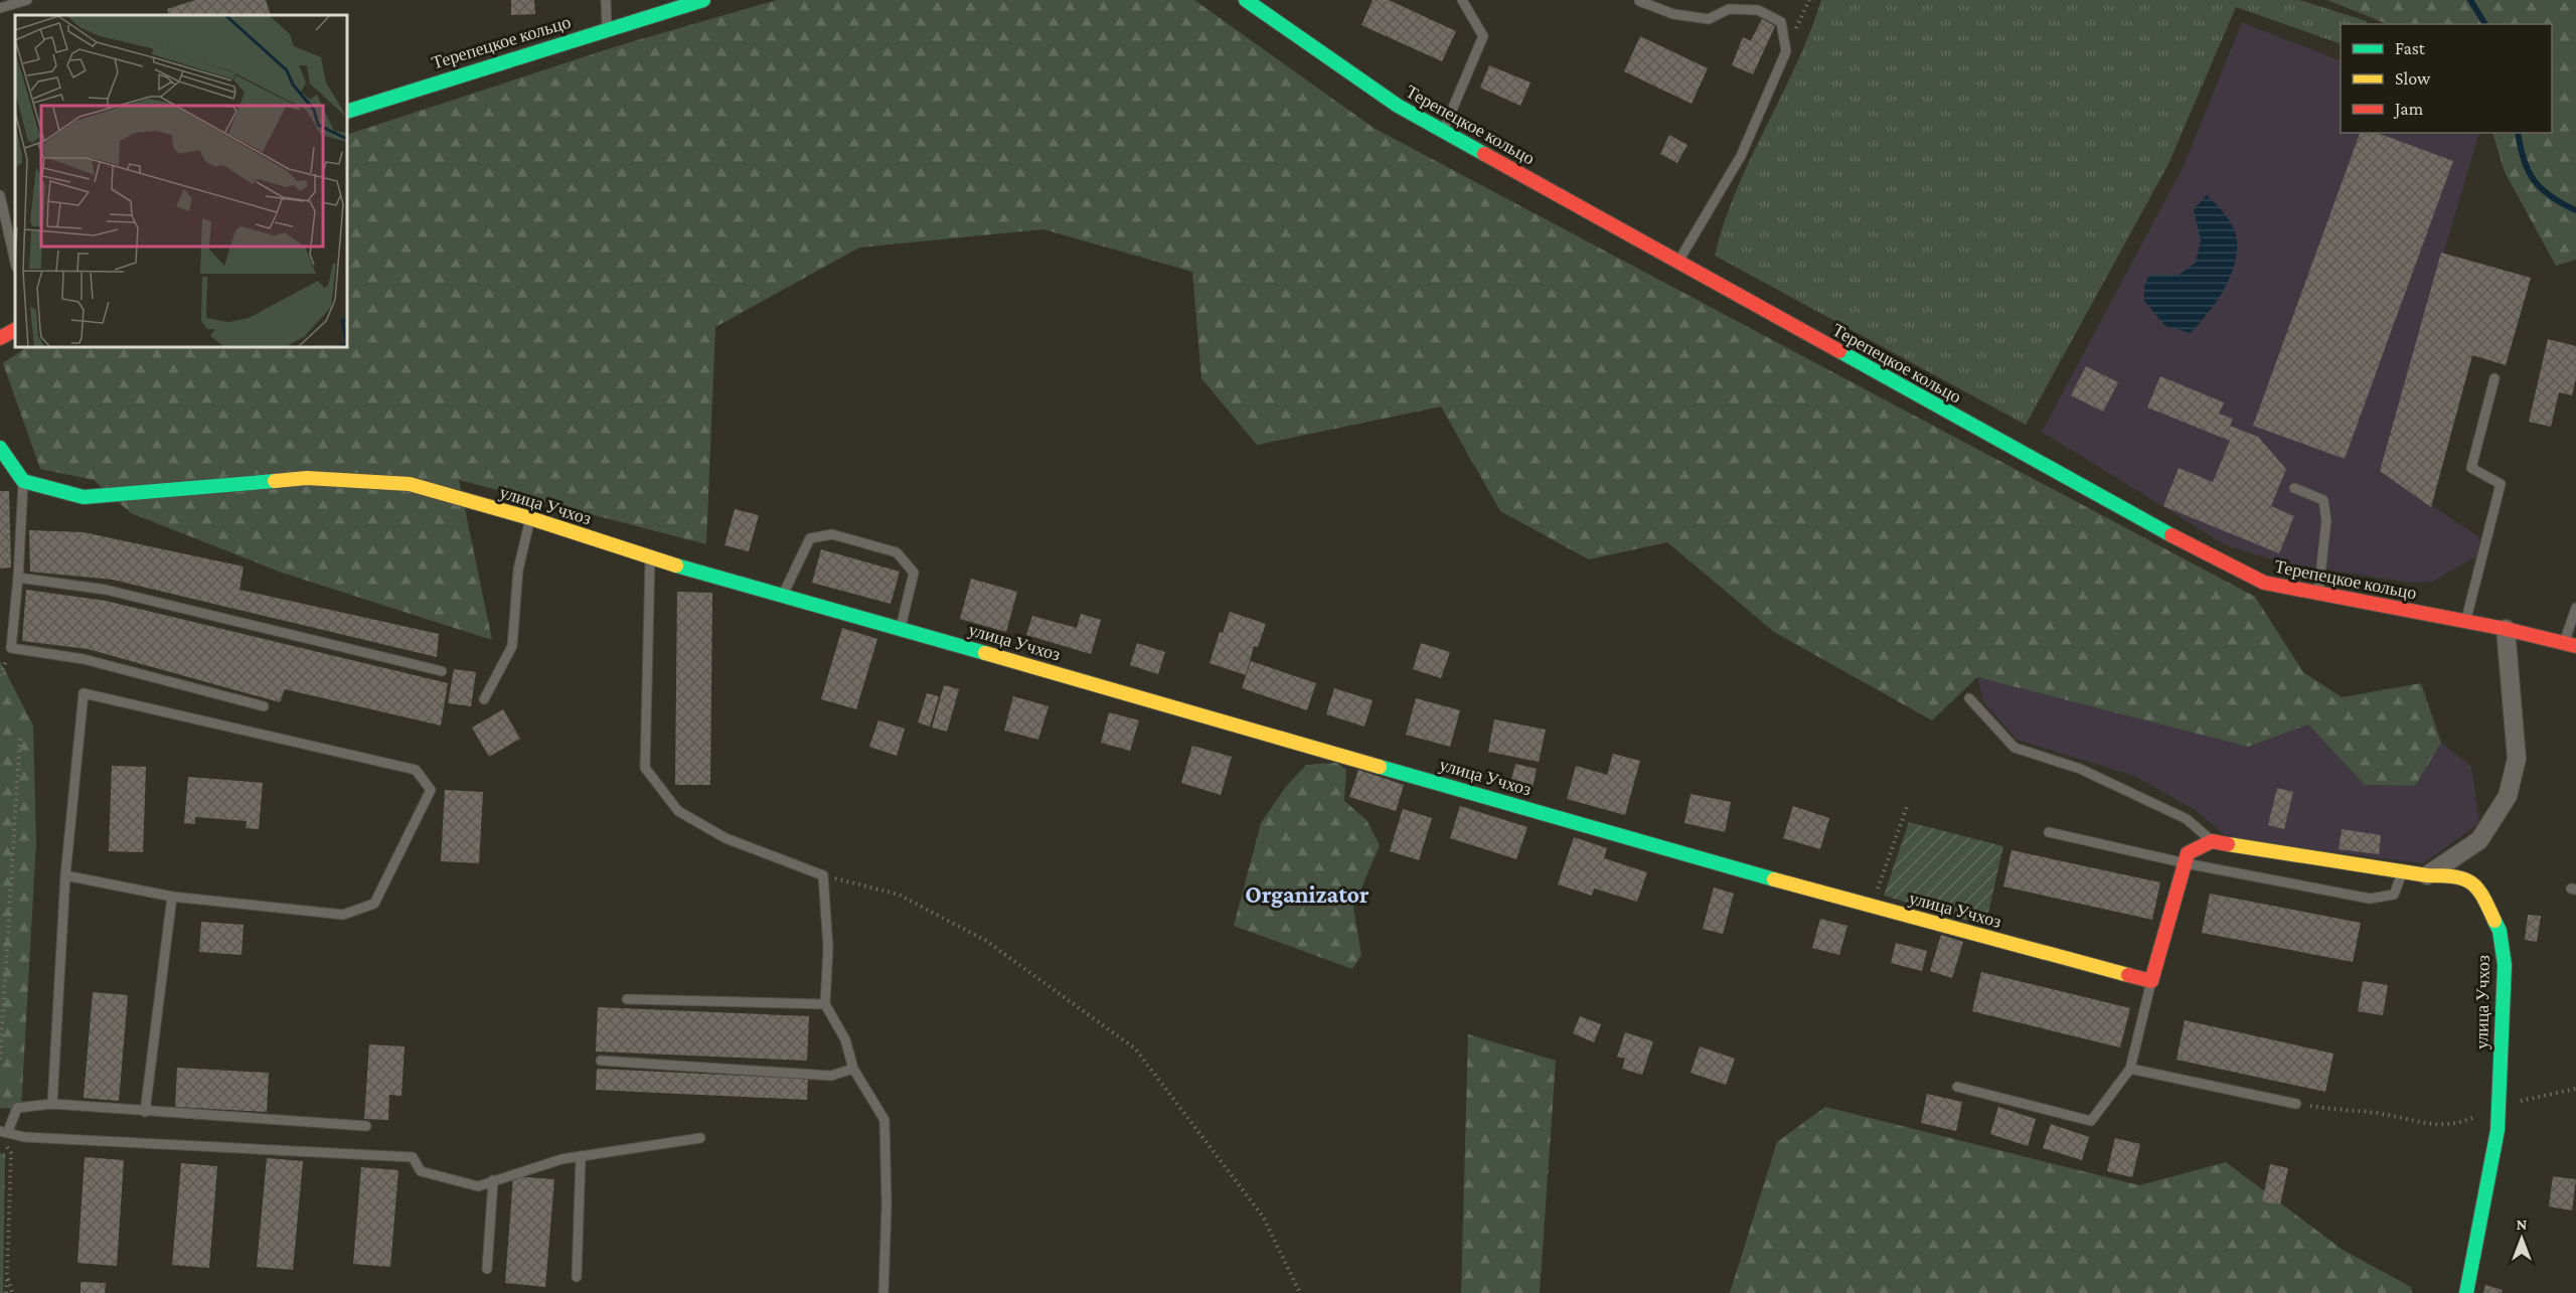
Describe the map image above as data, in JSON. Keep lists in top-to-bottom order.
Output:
{
  "streets": {
    "street": ["Терепецкое кольцо", "улица Учхоз"]
  },
  "districts": ["Organizator"],
  "legend": ["Fast", "Slow", "Jam"],
  "north": "top"
}
